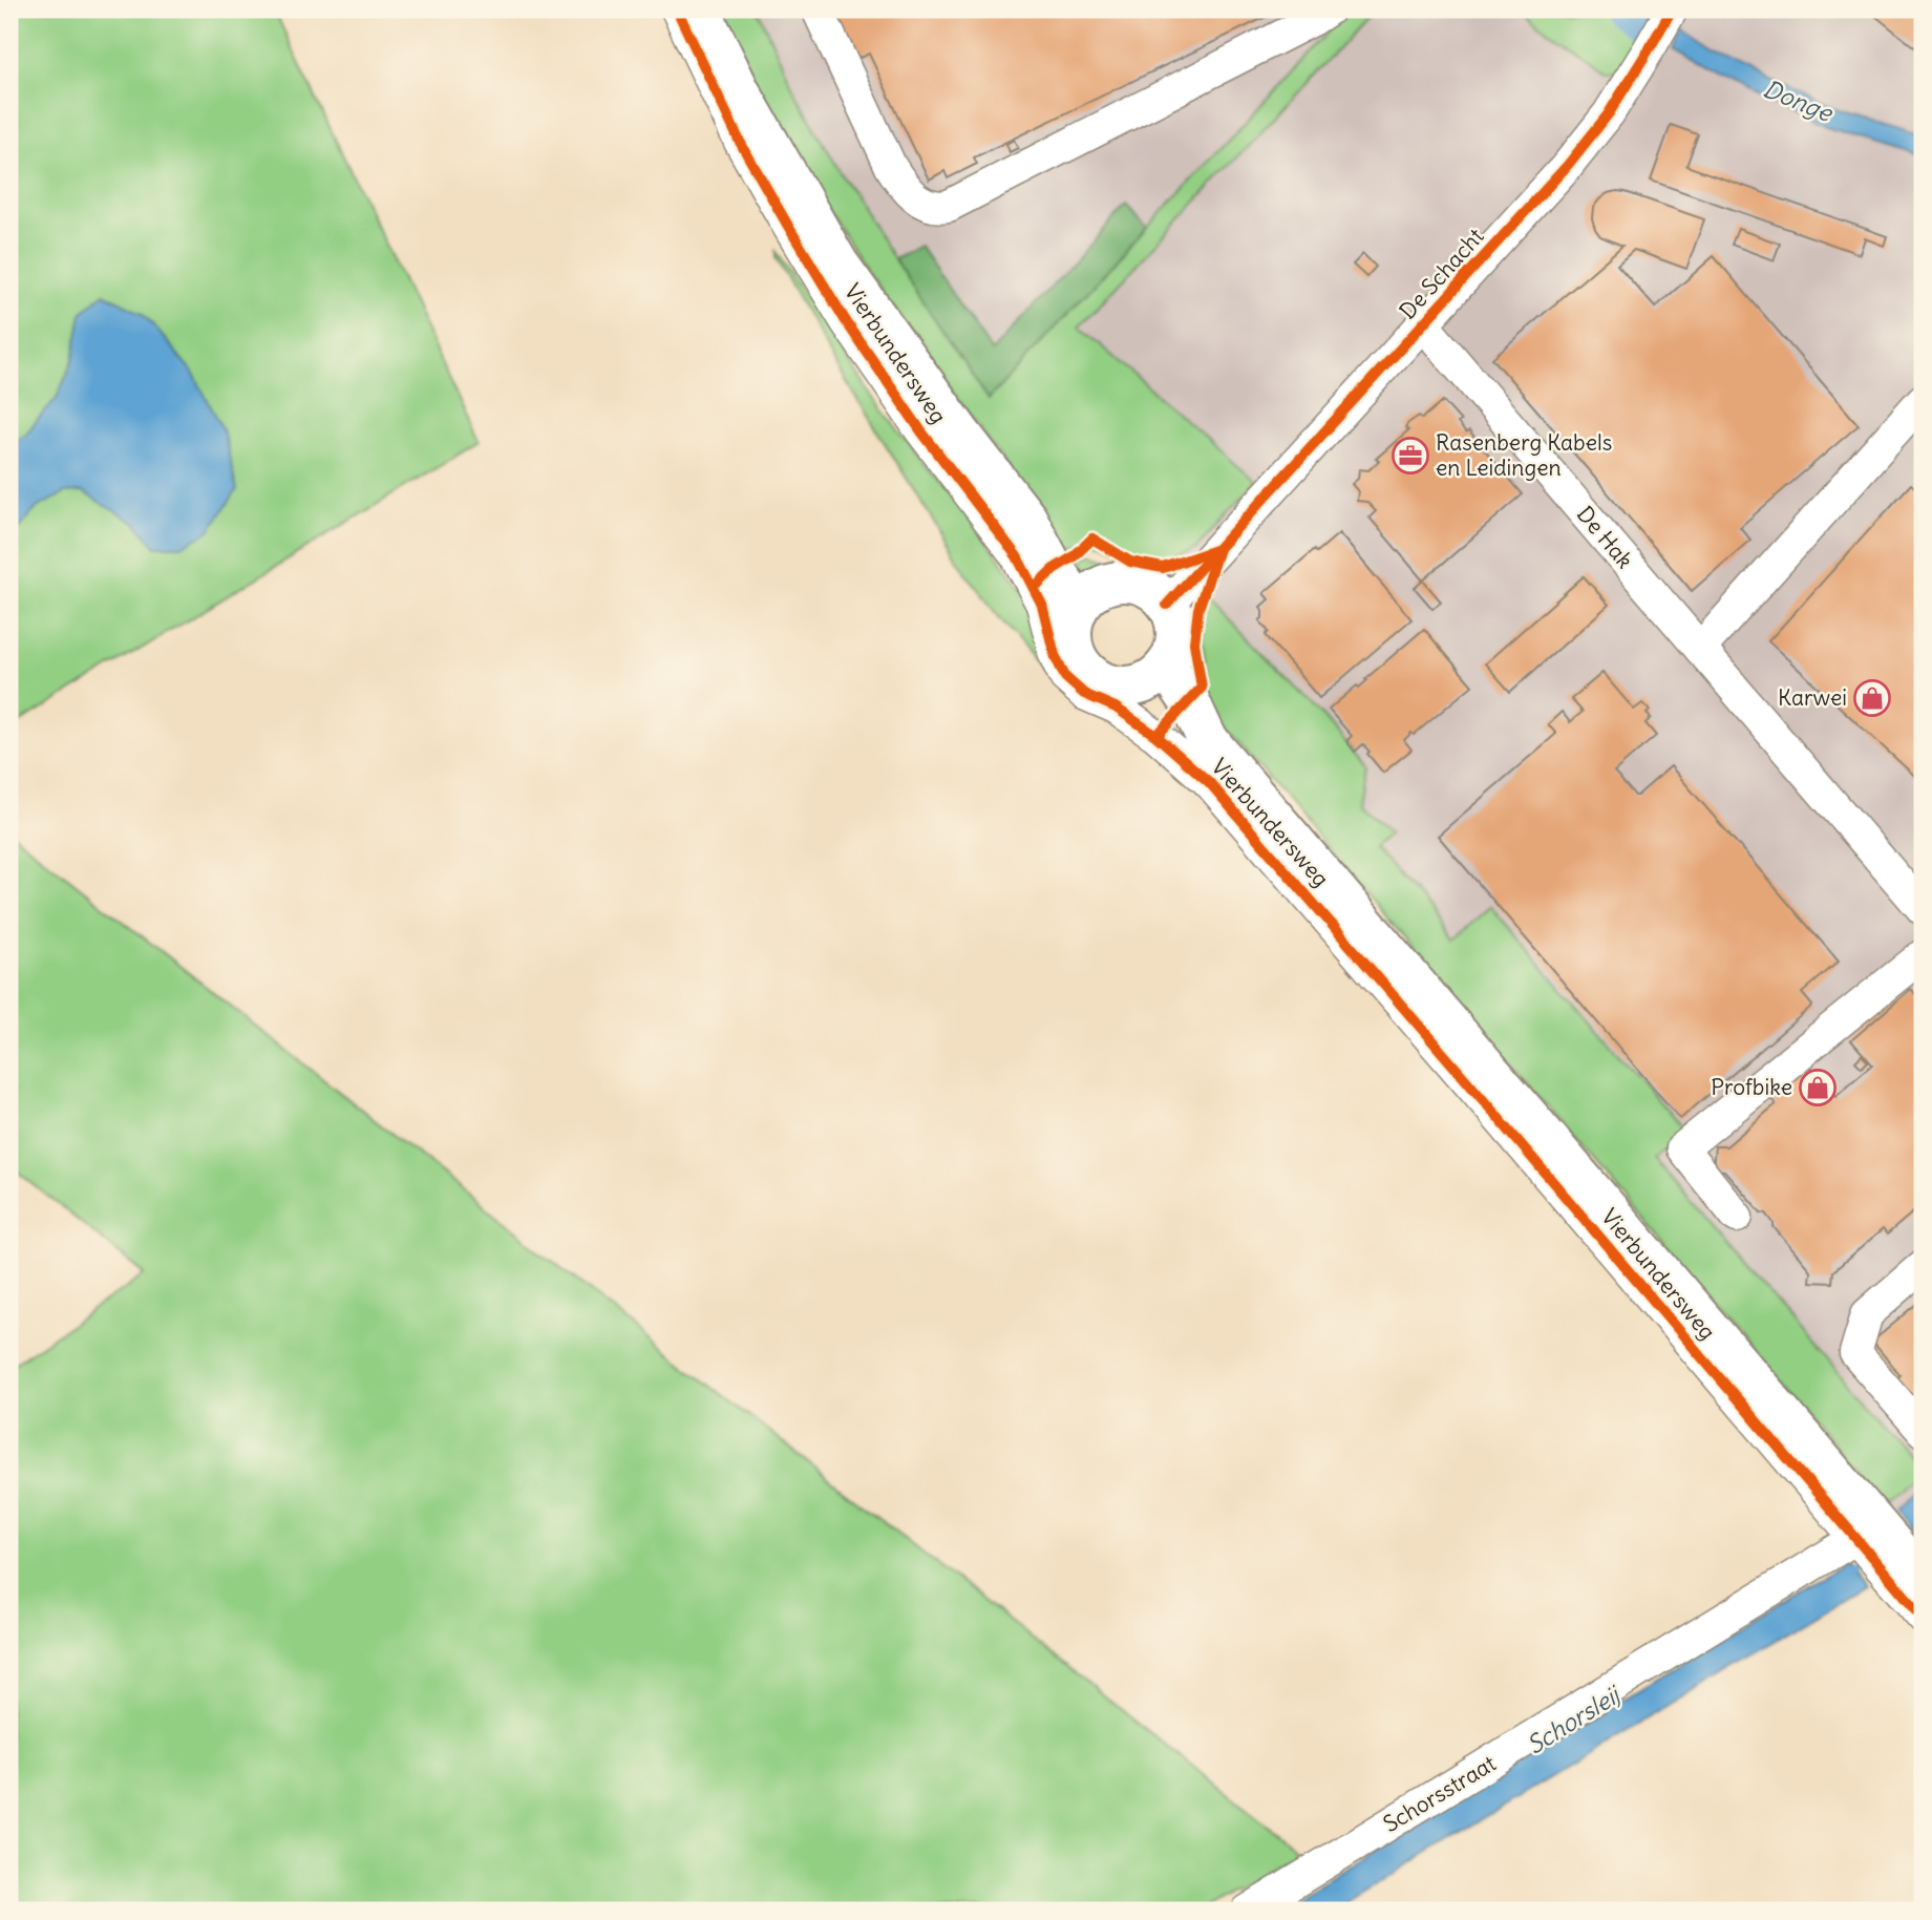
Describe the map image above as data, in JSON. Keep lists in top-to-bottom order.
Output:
{
  "streets": {
    "main road": ["Vierbundersweg"],
    "street": ["De Schacht", "De Hak", "Schorsstraat"]
  },
  "crossings": [
    ["De Schacht", "Vierbundersweg"],
    ["De Schacht", "De Hak"],
    ["Vierbundersweg", "Schorsstraat"]
  ],
  "water": ["Donge", "Schorsleij"],
  "places": {
    "office": ["Rasenberg Kabels en Leidingen"],
    "shop": ["Karwei", "Profbike"]
  }
}
